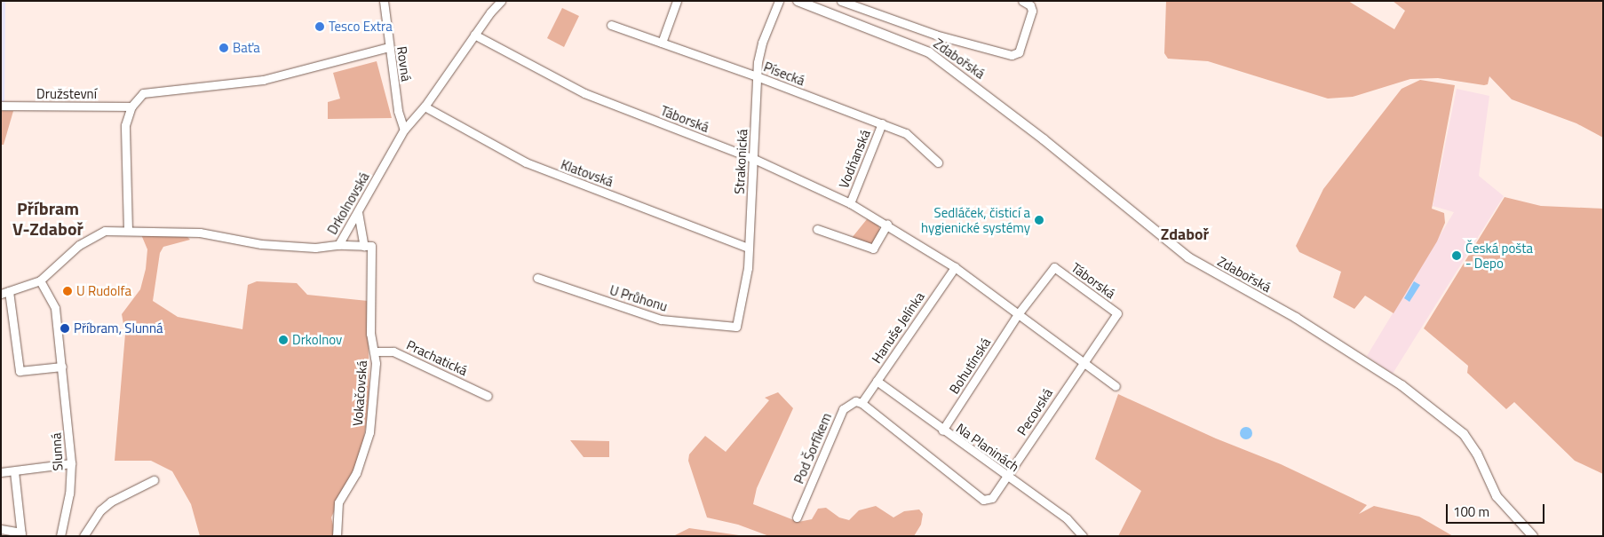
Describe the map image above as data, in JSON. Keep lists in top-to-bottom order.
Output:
{
  "streets": {
    "street": [
      "Zdabořská",
      "Rovná",
      "Písecká",
      "Družstevní",
      "Táborská",
      "Vodňanská",
      "Strakonická",
      "Klatovská",
      "Drkolnovská",
      "U Průhonu",
      "Hanuše Jelínka",
      "Prachatická",
      "Bohutínská",
      "Vokačovská",
      "Pecovská",
      "Na Planinách",
      "Pod Šorfíkem",
      "Slunná"
    ]
  },
  "crossings": [
    ["Rovná", "Drkolnovská"],
    ["Písecká", "Vodňanská"],
    ["Písecká", "Strakonická"],
    ["Táborská", "Vodňanská"],
    ["Táborská", "Strakonická"],
    ["Táborská", "Drkolnovská"],
    ["Táborská", "Hanuše Jelínka"],
    ["Táborská", "Bohutínská"],
    ["Táborská", "Pecovská"],
    ["Strakonická", "Klatovská"],
    ["Strakonická", "U Průhonu"],
    ["Klatovská", "Drkolnovská"],
    ["Drkolnovská", "Vokačovská"],
    ["Drkolnovská", "Slunná"],
    ["Hanuše Jelínka", "Pecovská"],
    ["Hanuše Jelínka", "Na Planinách"],
    ["Hanuše Jelínka", "Pod Šorfíkem"],
    ["Prachatická", "Vokačovská"],
    ["Bohutínská", "Na Planinách"],
    ["Pecovská", "Na Planinách"],
    ["Pecovská", "Pod Šorfíkem"]
  ],
  "districts": ["Příbram V-Zdaboř", "Zdaboř"],
  "places": [
    "Tesco Extra",
    "Baťa",
    "Sedláček, čisticí a hygienické systémy",
    "Česká pošta - Depo",
    "U Rudolfa",
    "Příbram, Slunná",
    "Drkolnov"
  ],
  "scale_bar": "100 m"
}
